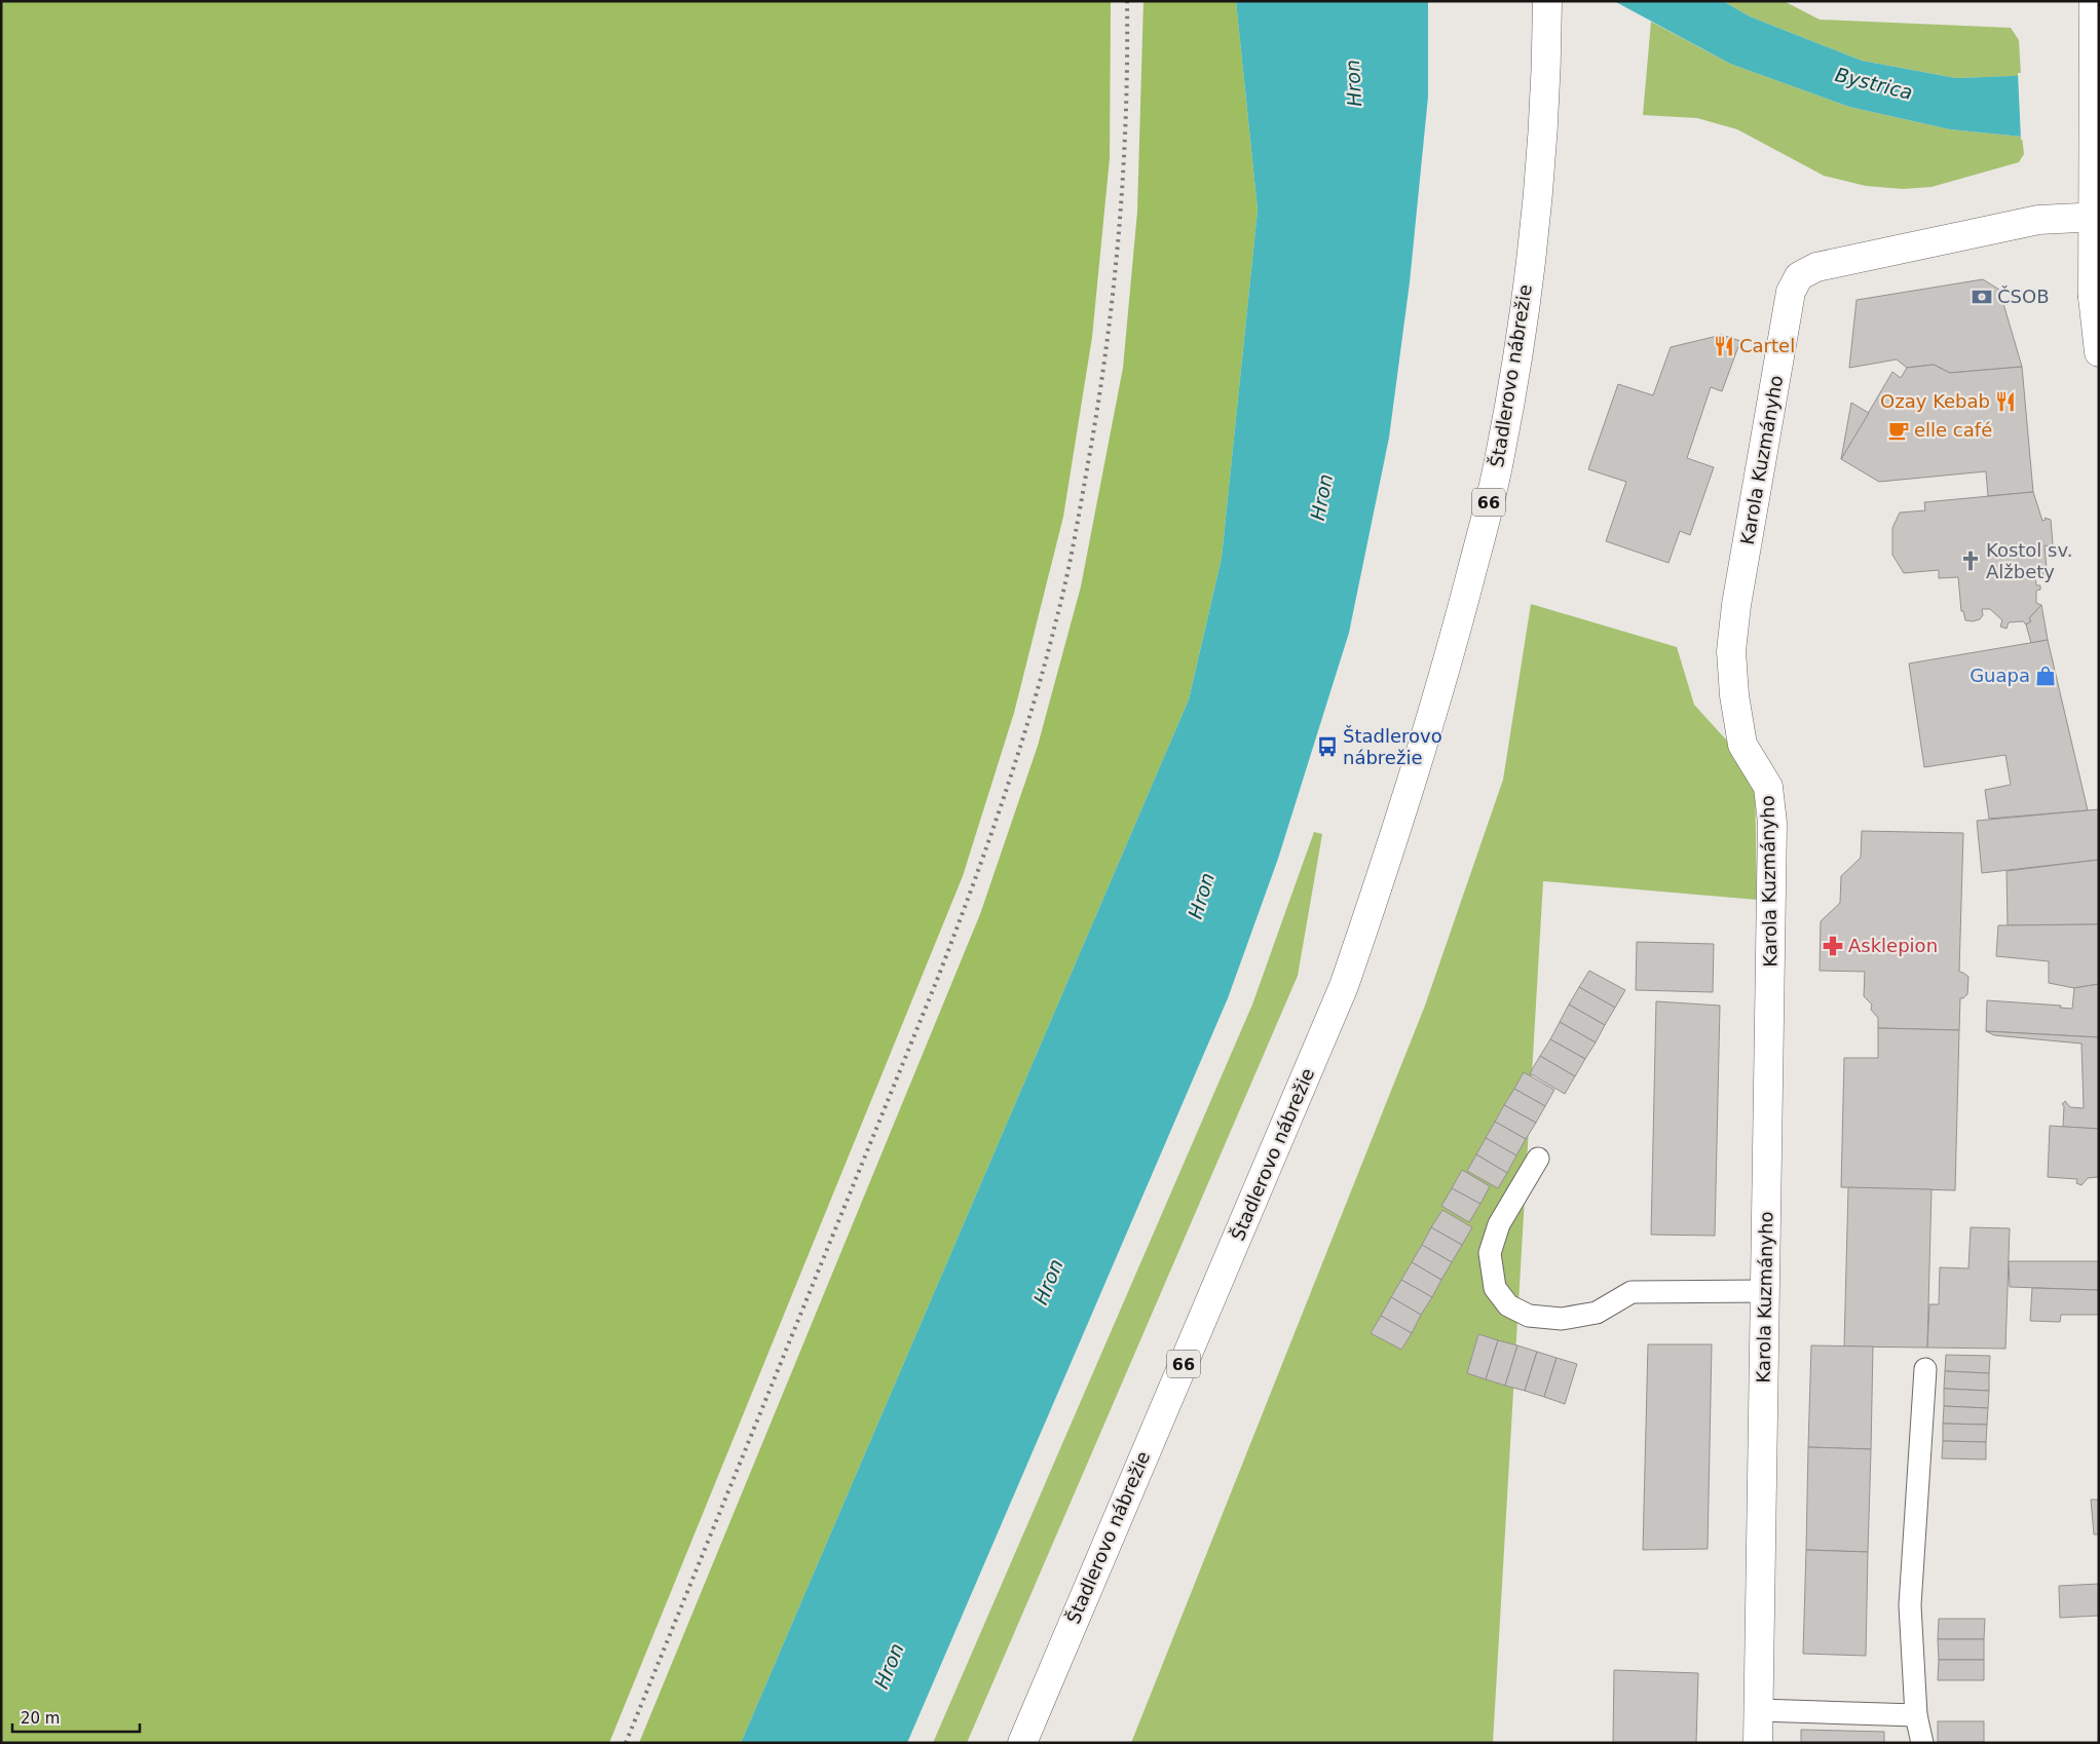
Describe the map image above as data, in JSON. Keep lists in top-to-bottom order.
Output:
{
  "streets": {
    "street": ["Štadlerovo nábrežie", "Karola Kuzmányho", "66"]
  },
  "water": ["Hron", "Bystrica"],
  "places": {
    "bank": ["ČSOB"],
    "restaurant": ["Cartel", "Ozay Kebab"],
    "cafe": ["elle café"],
    "church": ["Kostol sv. Alžbety"],
    "shop": ["Guapa"],
    "bus stop": ["Štadlerovo nábrežie"],
    "pharmacy": ["Asklepion"]
  },
  "scale_bar": "20 m"
}
